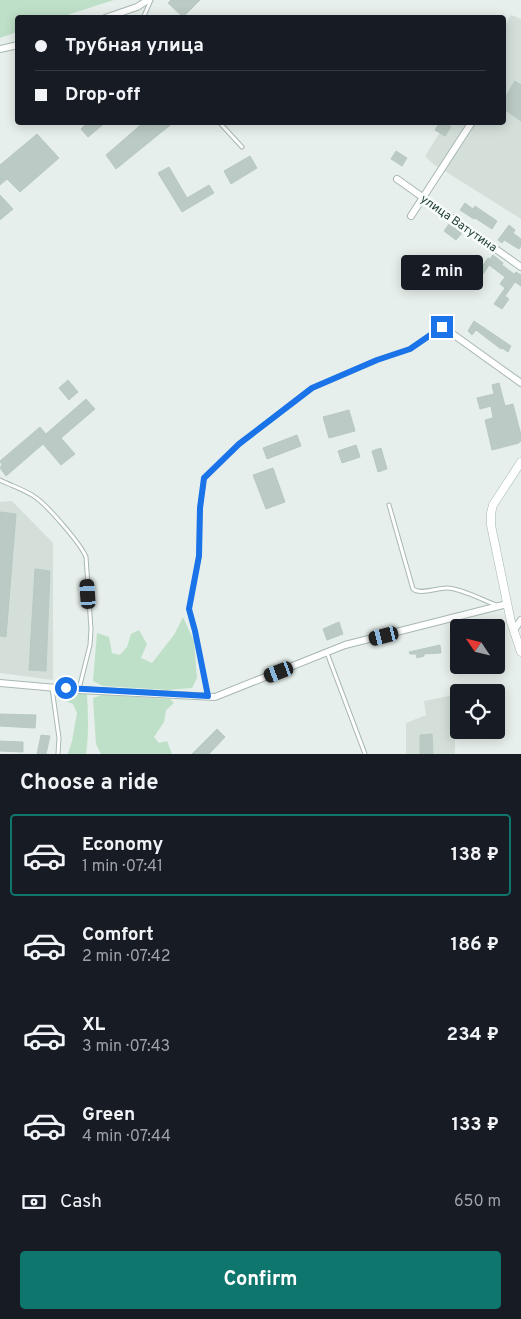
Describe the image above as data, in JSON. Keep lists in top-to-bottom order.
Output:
{
  "streets": {
    "street": ["улица Ватутина"]
  },
  "north": "top left",
  "page": {
    "banner": ["Трубная улица", "Drop-off"],
    "bubble": "2 min",
    "heading": "Choose a ride",
    "list": [
      {
        "name": "Economy",
        "note": "1 min · 07:41",
        "value": "138 ₽"
      },
      {
        "name": "Comfort",
        "note": "2 min · 07:42",
        "value": "186 ₽"
      },
      {
        "name": "XL",
        "note": "3 min · 07:43",
        "value": "234 ₽"
      },
      {
        "name": "Green",
        "note": "4 min · 07:44",
        "value": "133 ₽"
      }
    ],
    "pay": ["Cash", "650 m"],
    "buttons": "Confirm"
  }
}
